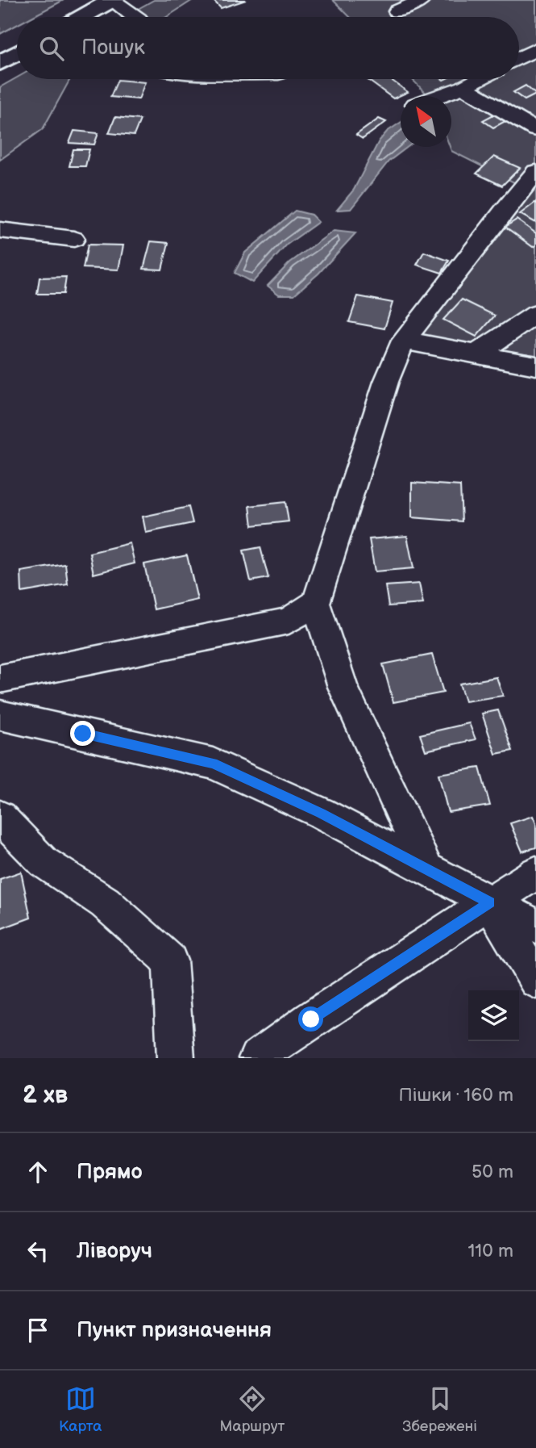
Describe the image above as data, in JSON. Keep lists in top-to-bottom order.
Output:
{
  "north": "top left",
  "page": {
    "search": "Пошук",
    "heading": ["2 хв", "Пішки · 160 m"],
    "list": [
      ["Прямо", "50 m"],
      ["Ліворуч", "110 m"],
      "Пункт призначення"
    ],
    "nav": ["Карта", "Маршрут", "Збережені"]
  }
}
